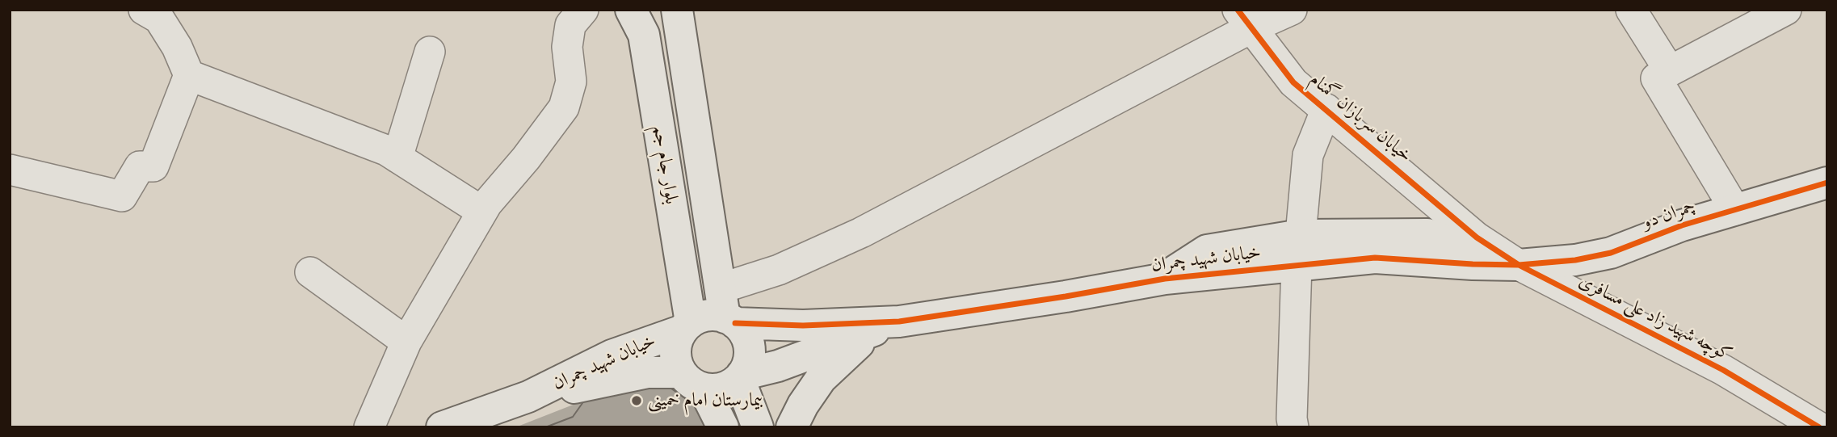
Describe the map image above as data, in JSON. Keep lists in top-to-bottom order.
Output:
{
  "streets": {
    "street": [
      "خیابان سربازان گمنام",
      "بلوار جام جم",
      "چمران دو",
      "خیابان شهید چمران",
      "کوچه شهید زاد علی مسافری"
    ]
  },
  "crossings": [
    ["خیابان سربازان گمنام", "کوچه شهید زاد علی مسافری"],
    ["بلوار جام جم", "خیابان شهید چمران"],
    ["چمران دو", "خیابان شهید چمران"],
    ["چمران دو", "کوچه شهید زاد علی مسافری"],
    ["خیابان شهید چمران", "کوچه شهید زاد علی مسافری"]
  ],
  "places": ["بیمارستان امام خمینی"]
}
